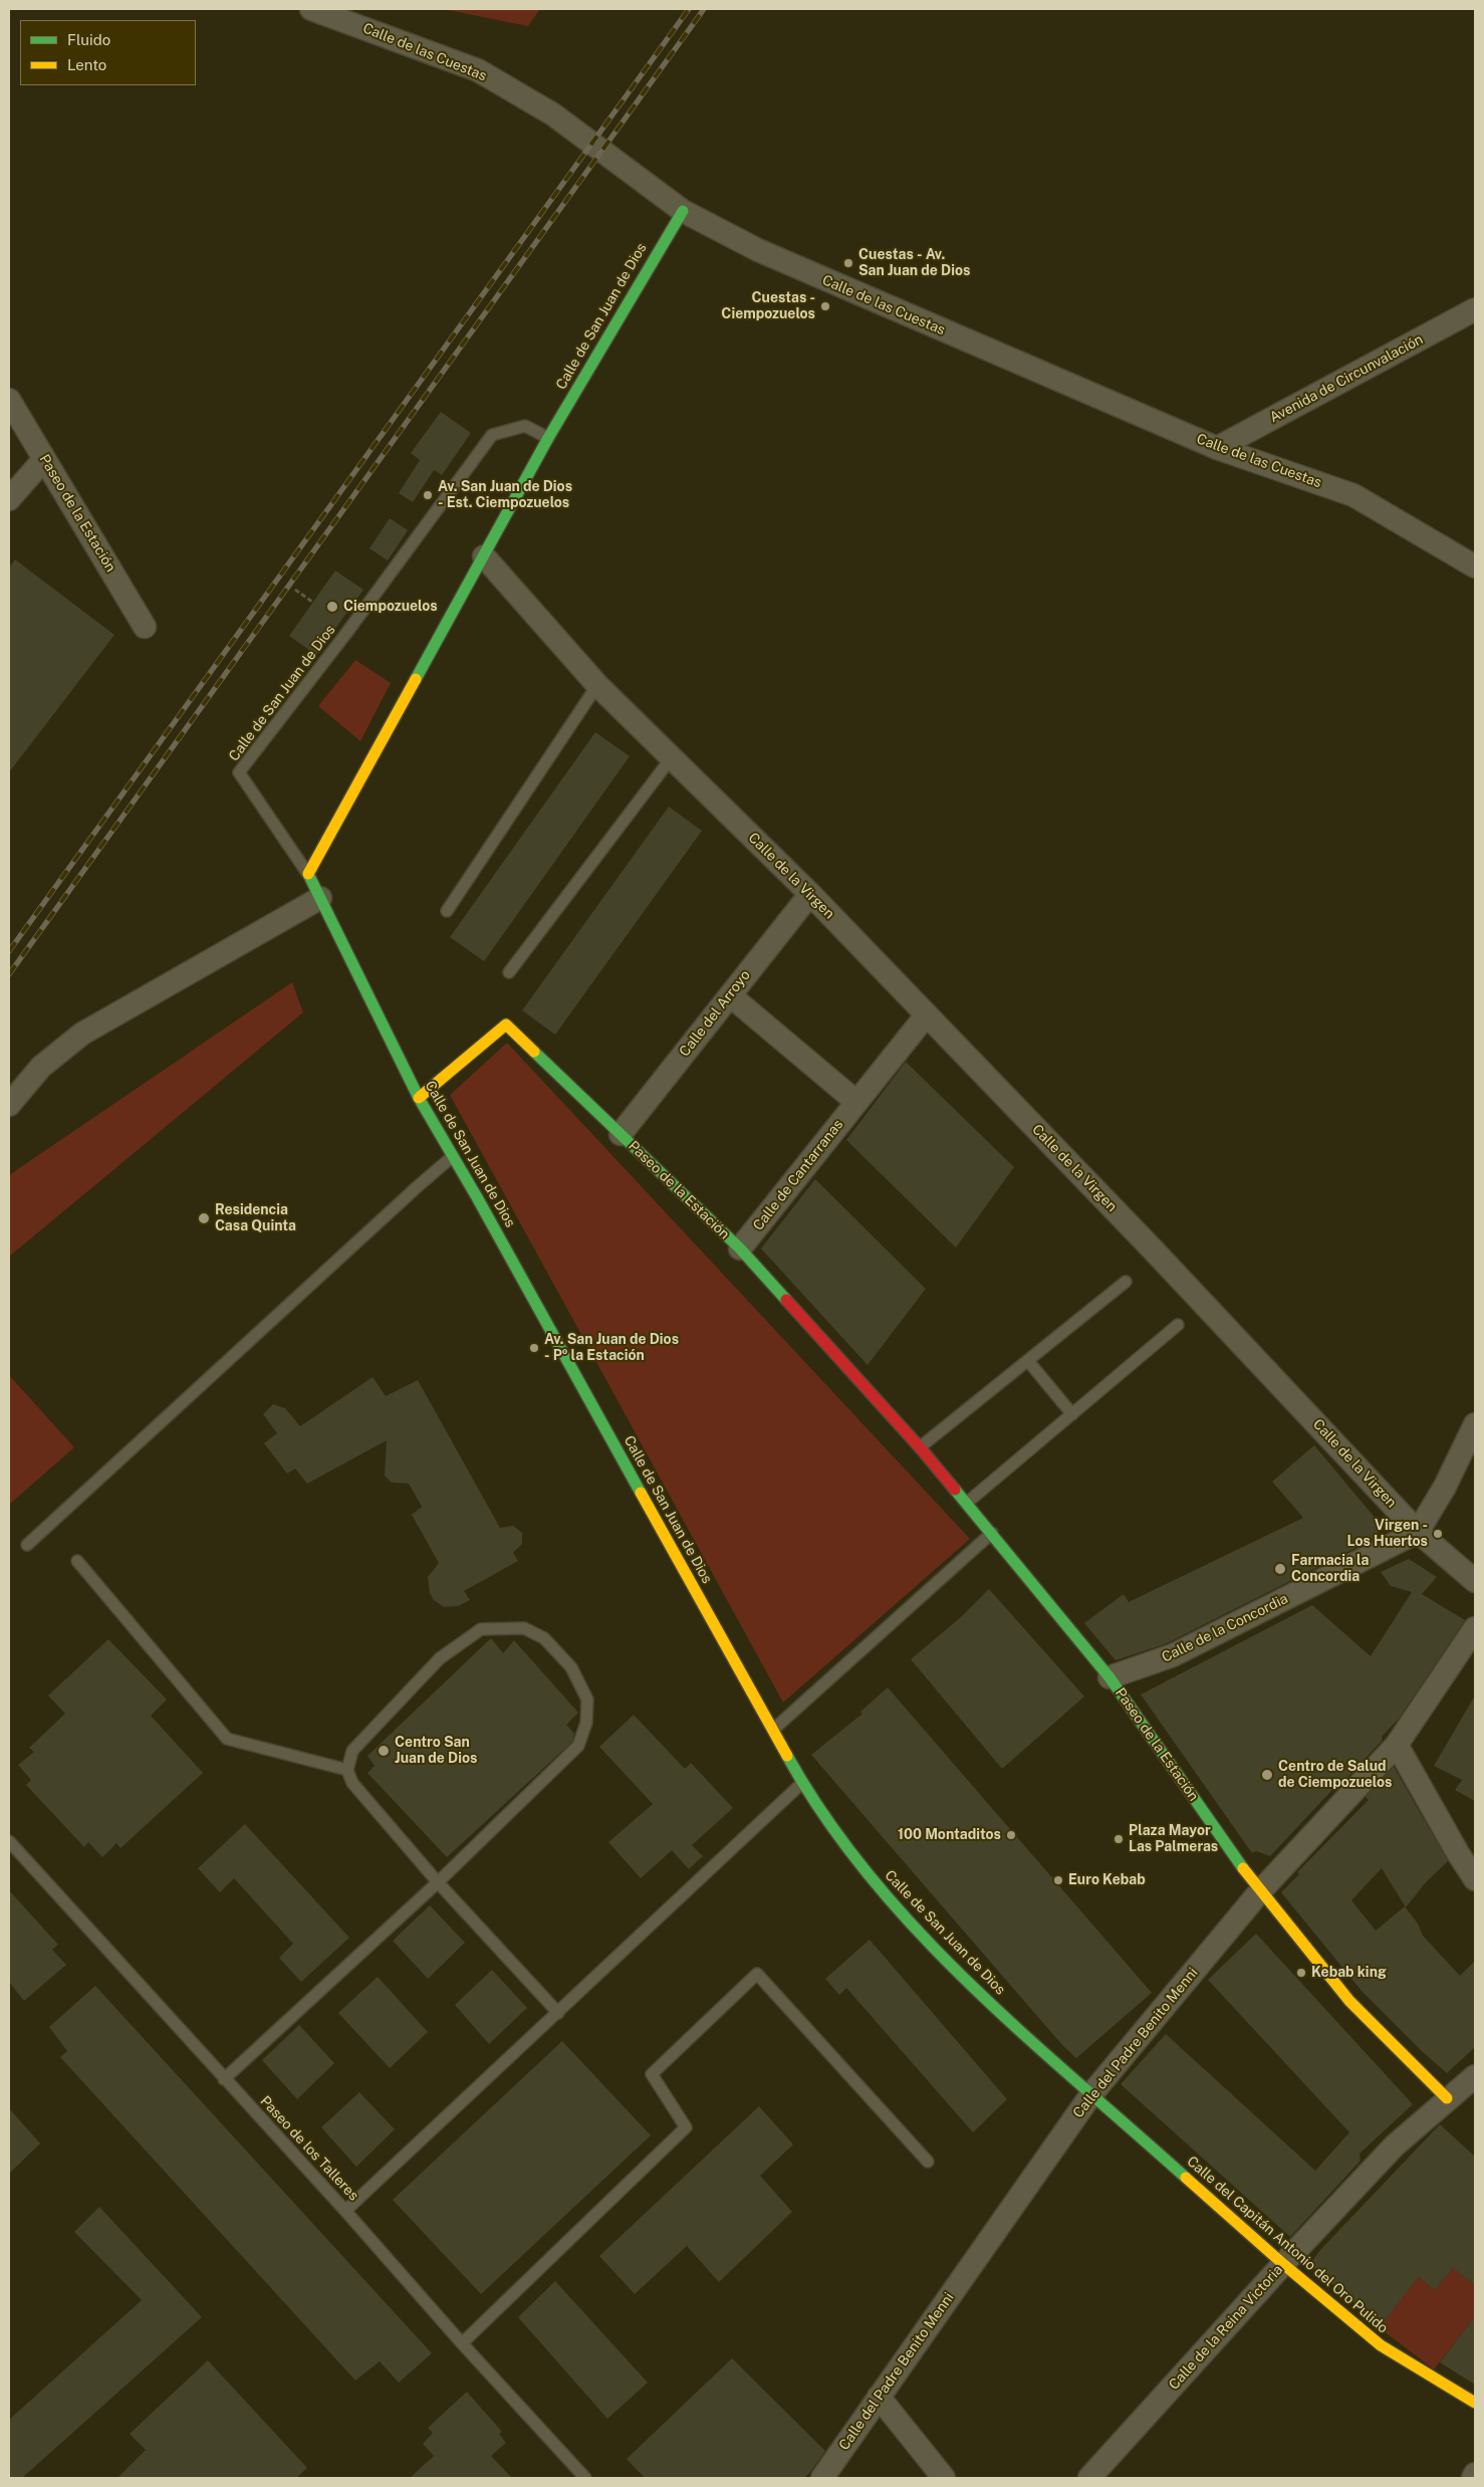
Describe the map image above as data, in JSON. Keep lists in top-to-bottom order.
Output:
{
  "streets": {
    "street": [
      "Calle de las Cuestas",
      "Calle de San Juan de Dios",
      "Avenida de Circunvalación",
      "Paseo de la Estación",
      "Calle de la Virgen",
      "Calle del Arroyo",
      "Calle de Cantarranas",
      "Calle de la Concordia",
      "Calle del Padre Benito Menni",
      "Calle del Capitán Antonio del Oro Pulido",
      "Calle de la Reina Victoria"
    ],
    "lane": ["Paseo de los Talleres"]
  },
  "crossings": [
    ["Calle de las Cuestas", "Calle de San Juan de Dios"],
    ["Calle de las Cuestas", "Avenida de Circunvalación"],
    ["Calle de San Juan de Dios", "Paseo de la Estación"],
    ["Calle de San Juan de Dios", "Calle de la Virgen"],
    ["Calle de San Juan de Dios", "Calle del Padre Benito Menni"],
    ["Calle de San Juan de Dios", "Calle del Capitán Antonio del Oro Pulido"],
    ["Paseo de la Estación", "Calle del Arroyo"],
    ["Paseo de la Estación", "Calle de Cantarranas"],
    ["Paseo de la Estación", "Calle de la Concordia"],
    ["Paseo de la Estación", "Calle del Padre Benito Menni"],
    ["Paseo de la Estación", "Calle de la Reina Victoria"],
    ["Calle de la Virgen", "Calle del Arroyo"],
    ["Calle de la Virgen", "Calle de Cantarranas"],
    ["Calle de la Virgen", "Calle de la Concordia"],
    ["Calle del Padre Benito Menni", "Calle del Capitán Antonio del Oro Pulido"],
    ["Calle del Capitán Antonio del Oro Pulido", "Calle de la Reina Victoria"]
  ],
  "places": [
    "Cuestas - Av. San Juan de Dios",
    "Cuestas - Ciempozuelos",
    "Av. San Juan de Dios - Est. Ciempozuelos",
    "Ciempozuelos",
    "Residencia Casa Quinta",
    "Av. San Juan de Dios - Pº la Estación",
    "Virgen - Los Huertos",
    "Farmacia la Concordia",
    "Centro San Juan de Dios",
    "Centro de Salud de Ciempozuelos",
    "100 Montaditos",
    "Plaza Mayor Las Palmeras",
    "Euro Kebab",
    "Kebab king"
  ],
  "legend": ["Fluido", "Lento"]
}
